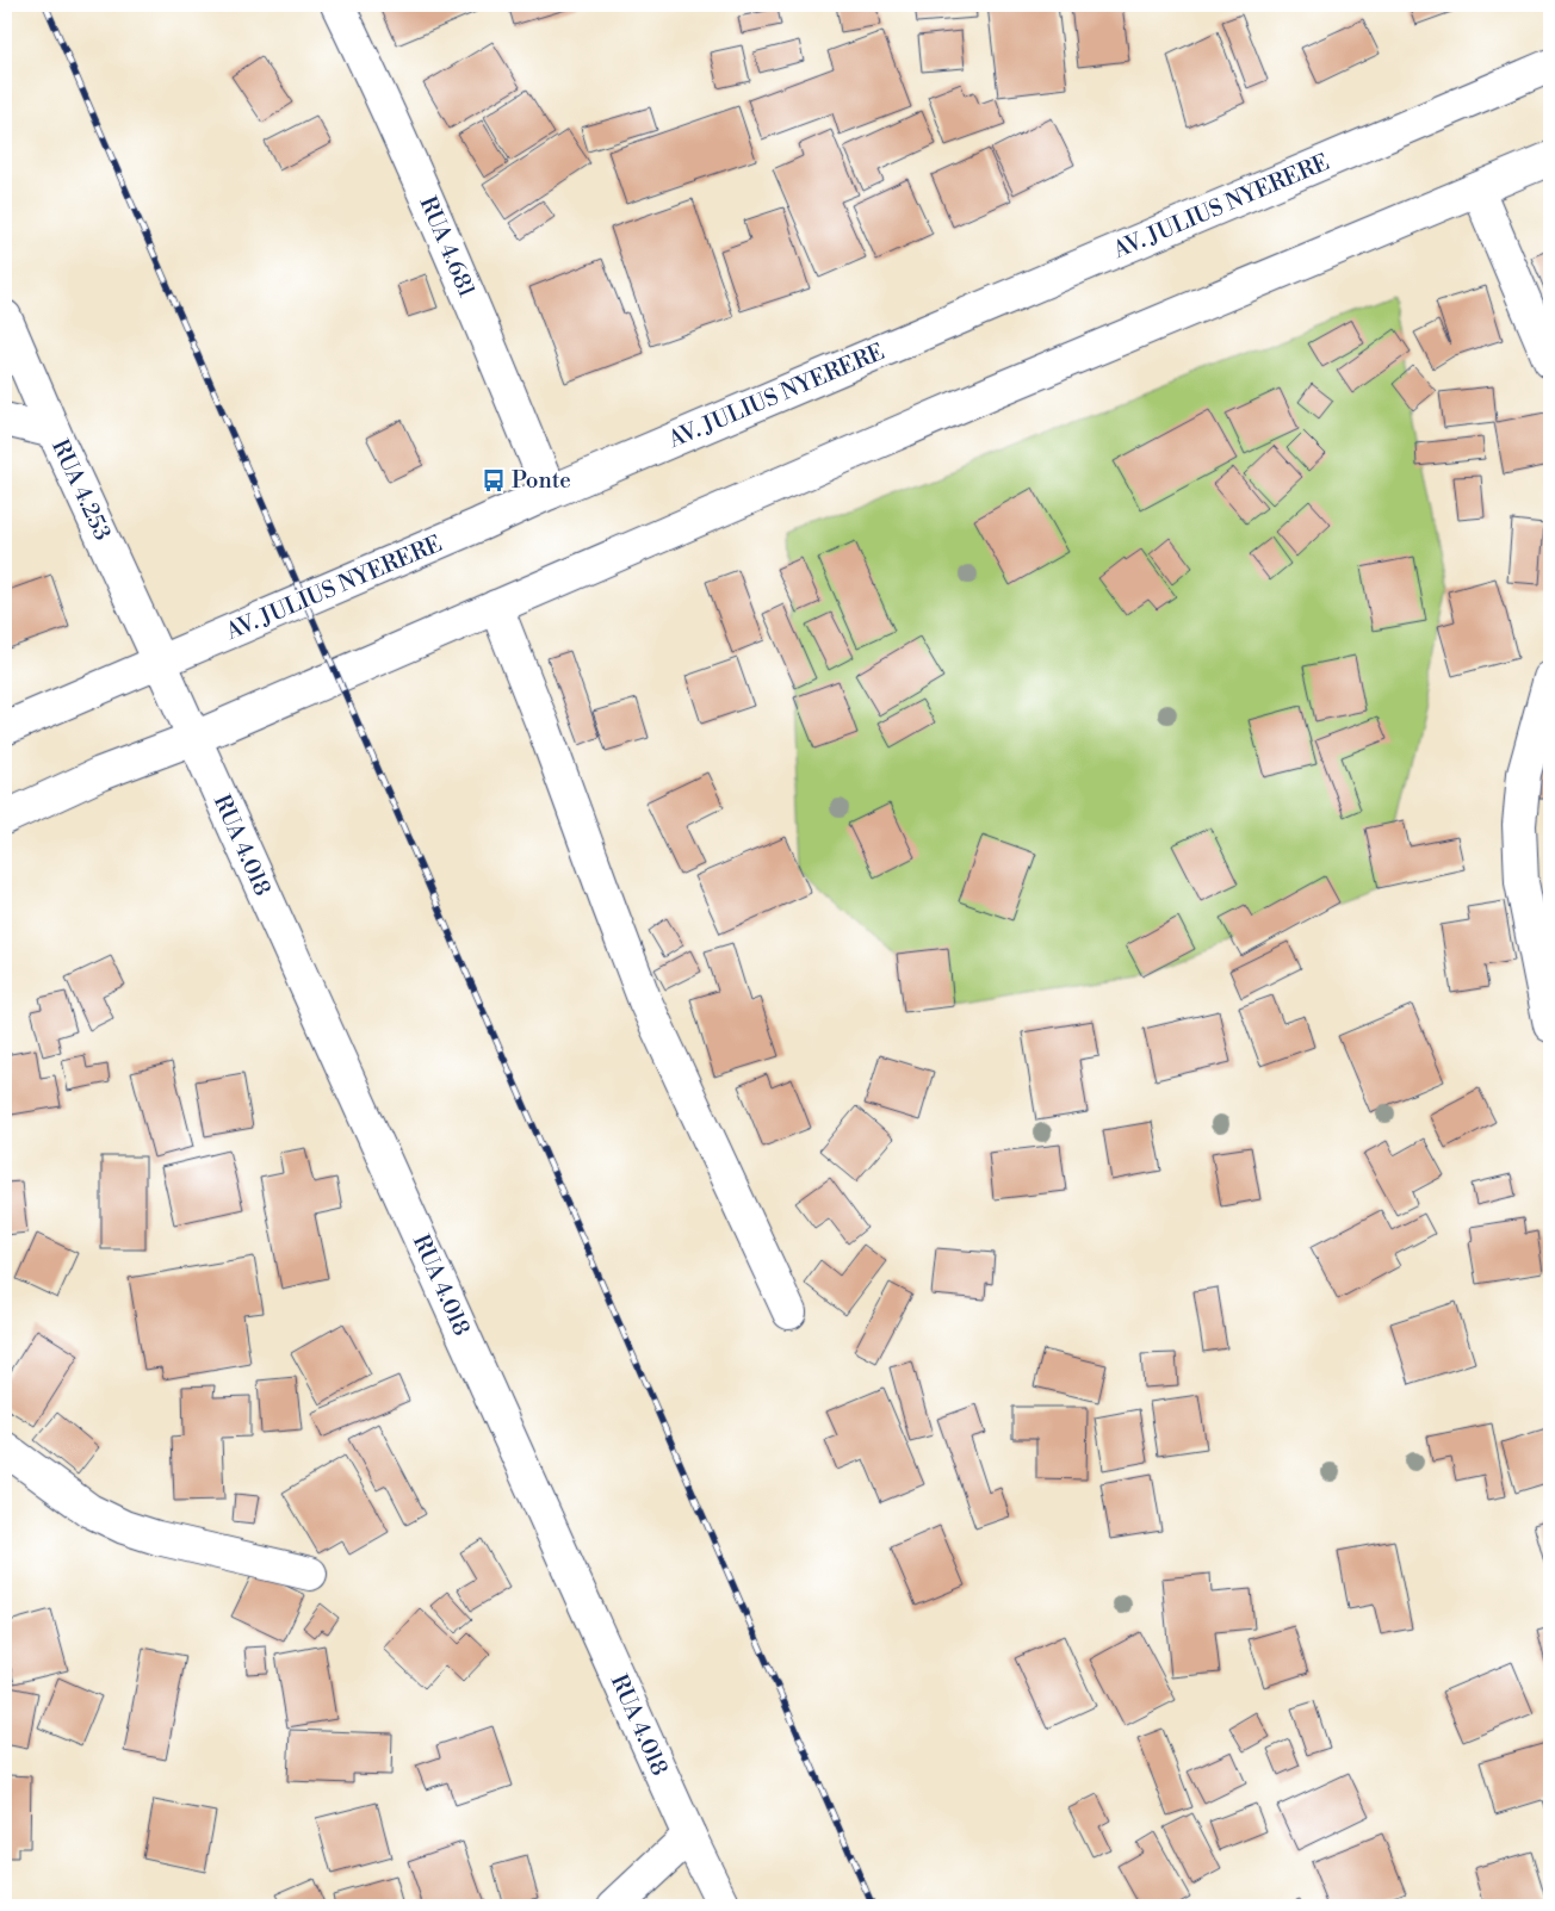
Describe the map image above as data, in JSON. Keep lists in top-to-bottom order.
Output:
{
  "streets": {
    "street": [
      "AV. JULIUS NYERERE",
      "RUA 4.681",
      "RUA 4.253",
      "RUA 4.018"
    ]
  },
  "crossings": [
    ["AV. JULIUS NYERERE", "RUA 4.681"],
    ["AV. JULIUS NYERERE", "RUA 4.253"],
    ["AV. JULIUS NYERERE", "RUA 4.018"],
    ["RUA 4.253", "RUA 4.018"]
  ],
  "places": {
    "bus stop": ["Ponte"]
  }
}
